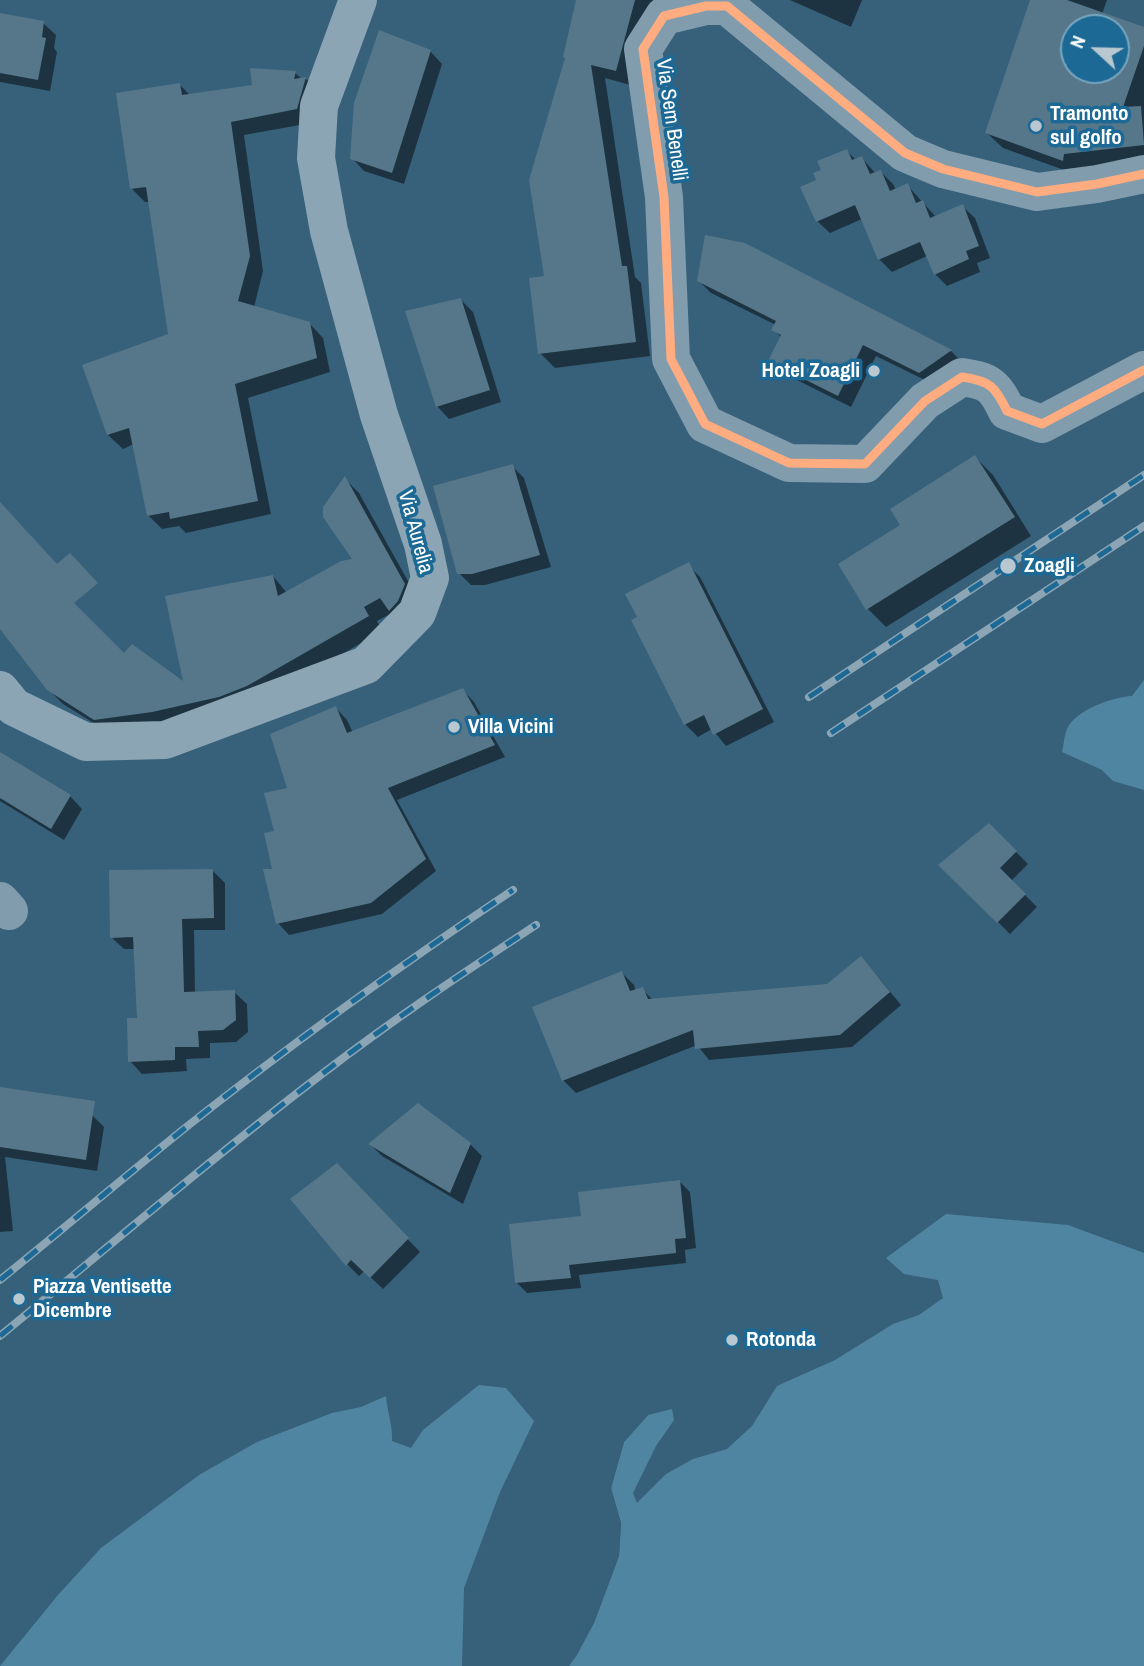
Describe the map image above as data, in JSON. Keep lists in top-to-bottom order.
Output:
{
  "streets": {
    "main road": ["Via Aurelia"],
    "street": ["Via Sem Benelli"]
  },
  "places": [
    "Tramonto sul golfo",
    "Hotel Zoagli",
    "Zoagli",
    "Villa Vicini",
    "Piazza Ventisette Dicembre",
    "Rotonda"
  ],
  "north": "left"
}
